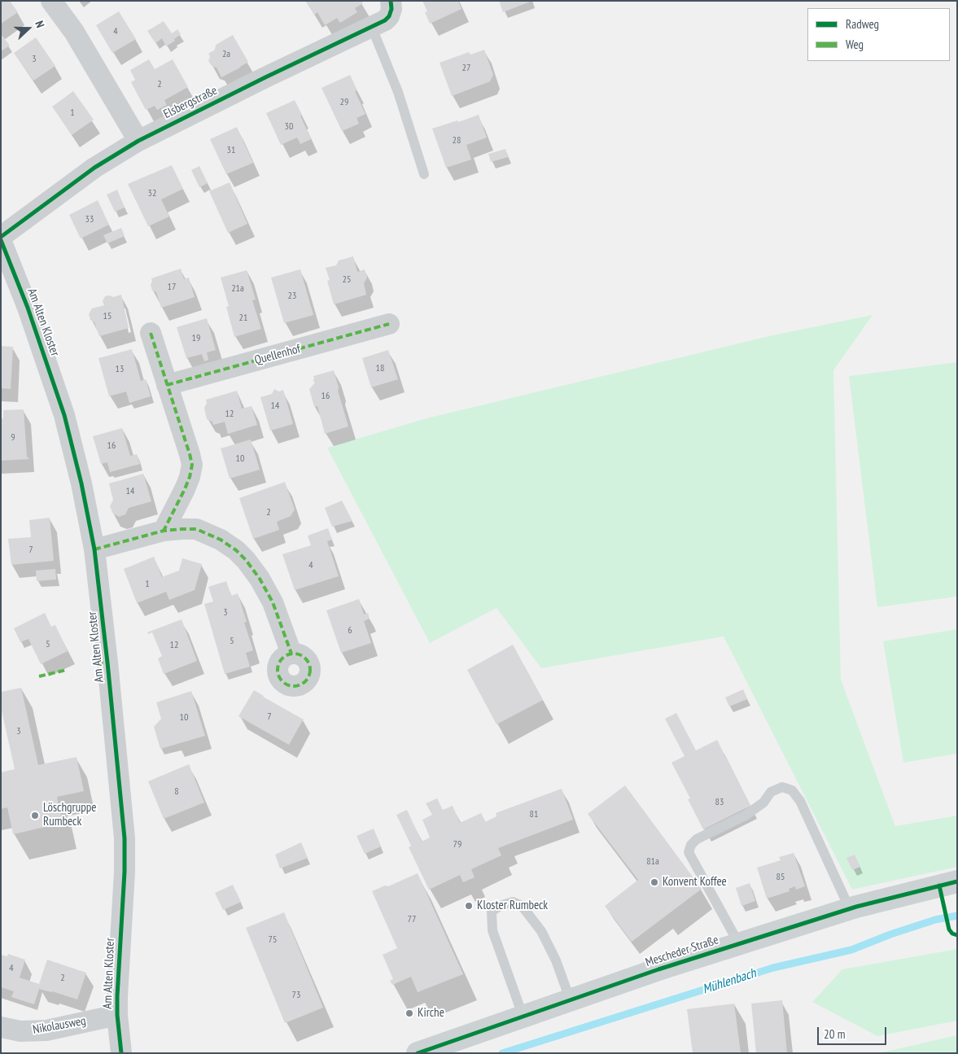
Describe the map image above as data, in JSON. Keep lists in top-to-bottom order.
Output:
{
  "streets": {
    "street": [
      "Elsbergstraße",
      "Am Alten Kloster",
      "Quellenhof",
      "Mescheder Straße",
      "Nikolausweg"
    ]
  },
  "crossings": [
    ["Elsbergstraße", "Am Alten Kloster"],
    ["Am Alten Kloster", "Nikolausweg"]
  ],
  "water": ["Mühlenbach"],
  "places": [
    "Löschgruppe Rumbeck",
    "Konvent Koffee",
    "Kloster Rumbeck",
    "Kirche"
  ],
  "house_numbers": [
    "4",
    "2a",
    "3",
    "27",
    "2",
    "29",
    "1",
    "30",
    "28",
    "31",
    "32",
    "33",
    "25",
    "17",
    "21a",
    "23",
    "15",
    "21",
    "19",
    "18",
    "13",
    "16",
    "14",
    "12",
    "9",
    "16",
    "10",
    "14",
    "2",
    "7",
    "4",
    "1",
    "3",
    "6",
    "5",
    "5",
    "12",
    "7",
    "10",
    "3",
    "8",
    "83",
    "81",
    "79",
    "81a",
    "85",
    "77",
    "75",
    "4",
    "2",
    "73"
  ],
  "legend": ["Radweg", "Weg"],
  "scale_bar": "20 m",
  "north": "right"
}
